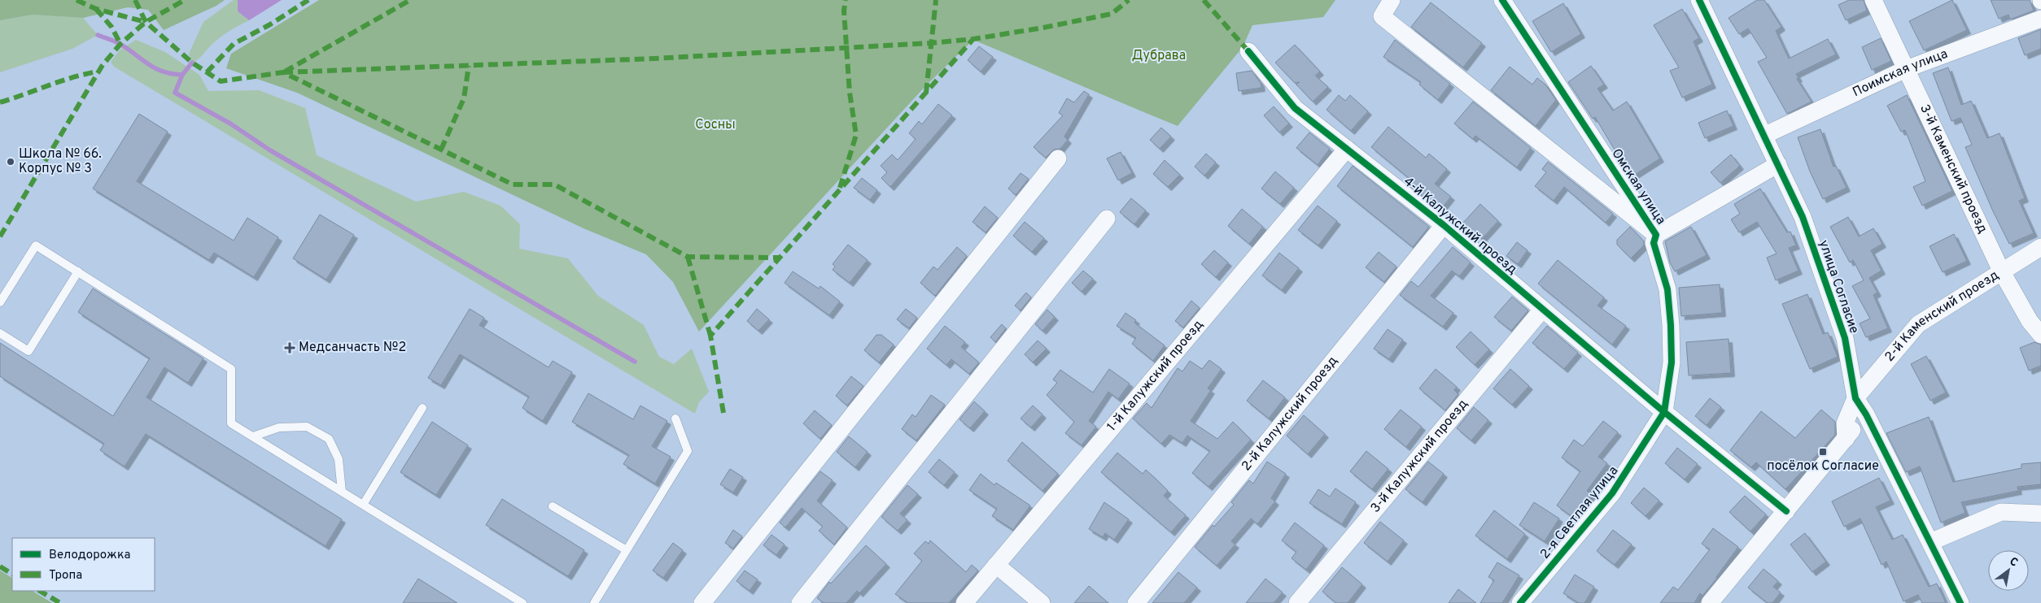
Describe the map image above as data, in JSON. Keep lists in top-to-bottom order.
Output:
{
  "streets": {
    "street": [
      "Поимская улица",
      "3-й Каменский проезд",
      "Омская улица",
      "4-й Калужский проезд",
      "улица Согласие",
      "2-й Каменский проезд",
      "1-й Калужский проезд",
      "2-й Калужский проезд",
      "3-й Калужский проезд",
      "2-я Светлая улица"
    ]
  },
  "crossings": [
    ["Поимская улица", "3-й Каменский проезд"],
    ["Поимская улица", "улица Согласие"],
    ["3-й Каменский проезд", "2-й Каменский проезд"],
    ["Омская улица", "4-й Калужский проезд"],
    ["Омская улица", "2-я Светлая улица"],
    ["4-й Калужский проезд", "1-й Калужский проезд"],
    ["4-й Калужский проезд", "2-й Калужский проезд"],
    ["4-й Калужский проезд", "3-й Калужский проезд"],
    ["4-й Калужский проезд", "2-я Светлая улица"],
    ["улица Согласие", "2-й Каменский проезд"]
  ],
  "parks": ["Дубрава", "Сосны"],
  "places": {
    "other": ["Школа № 66. Корпус № 3"],
    "health": ["Медсанчасть №2"],
    "transit": ["посёлок Согласие"]
  },
  "legend": ["Велодорожка", "Тропа"],
  "north": "top right"
}
